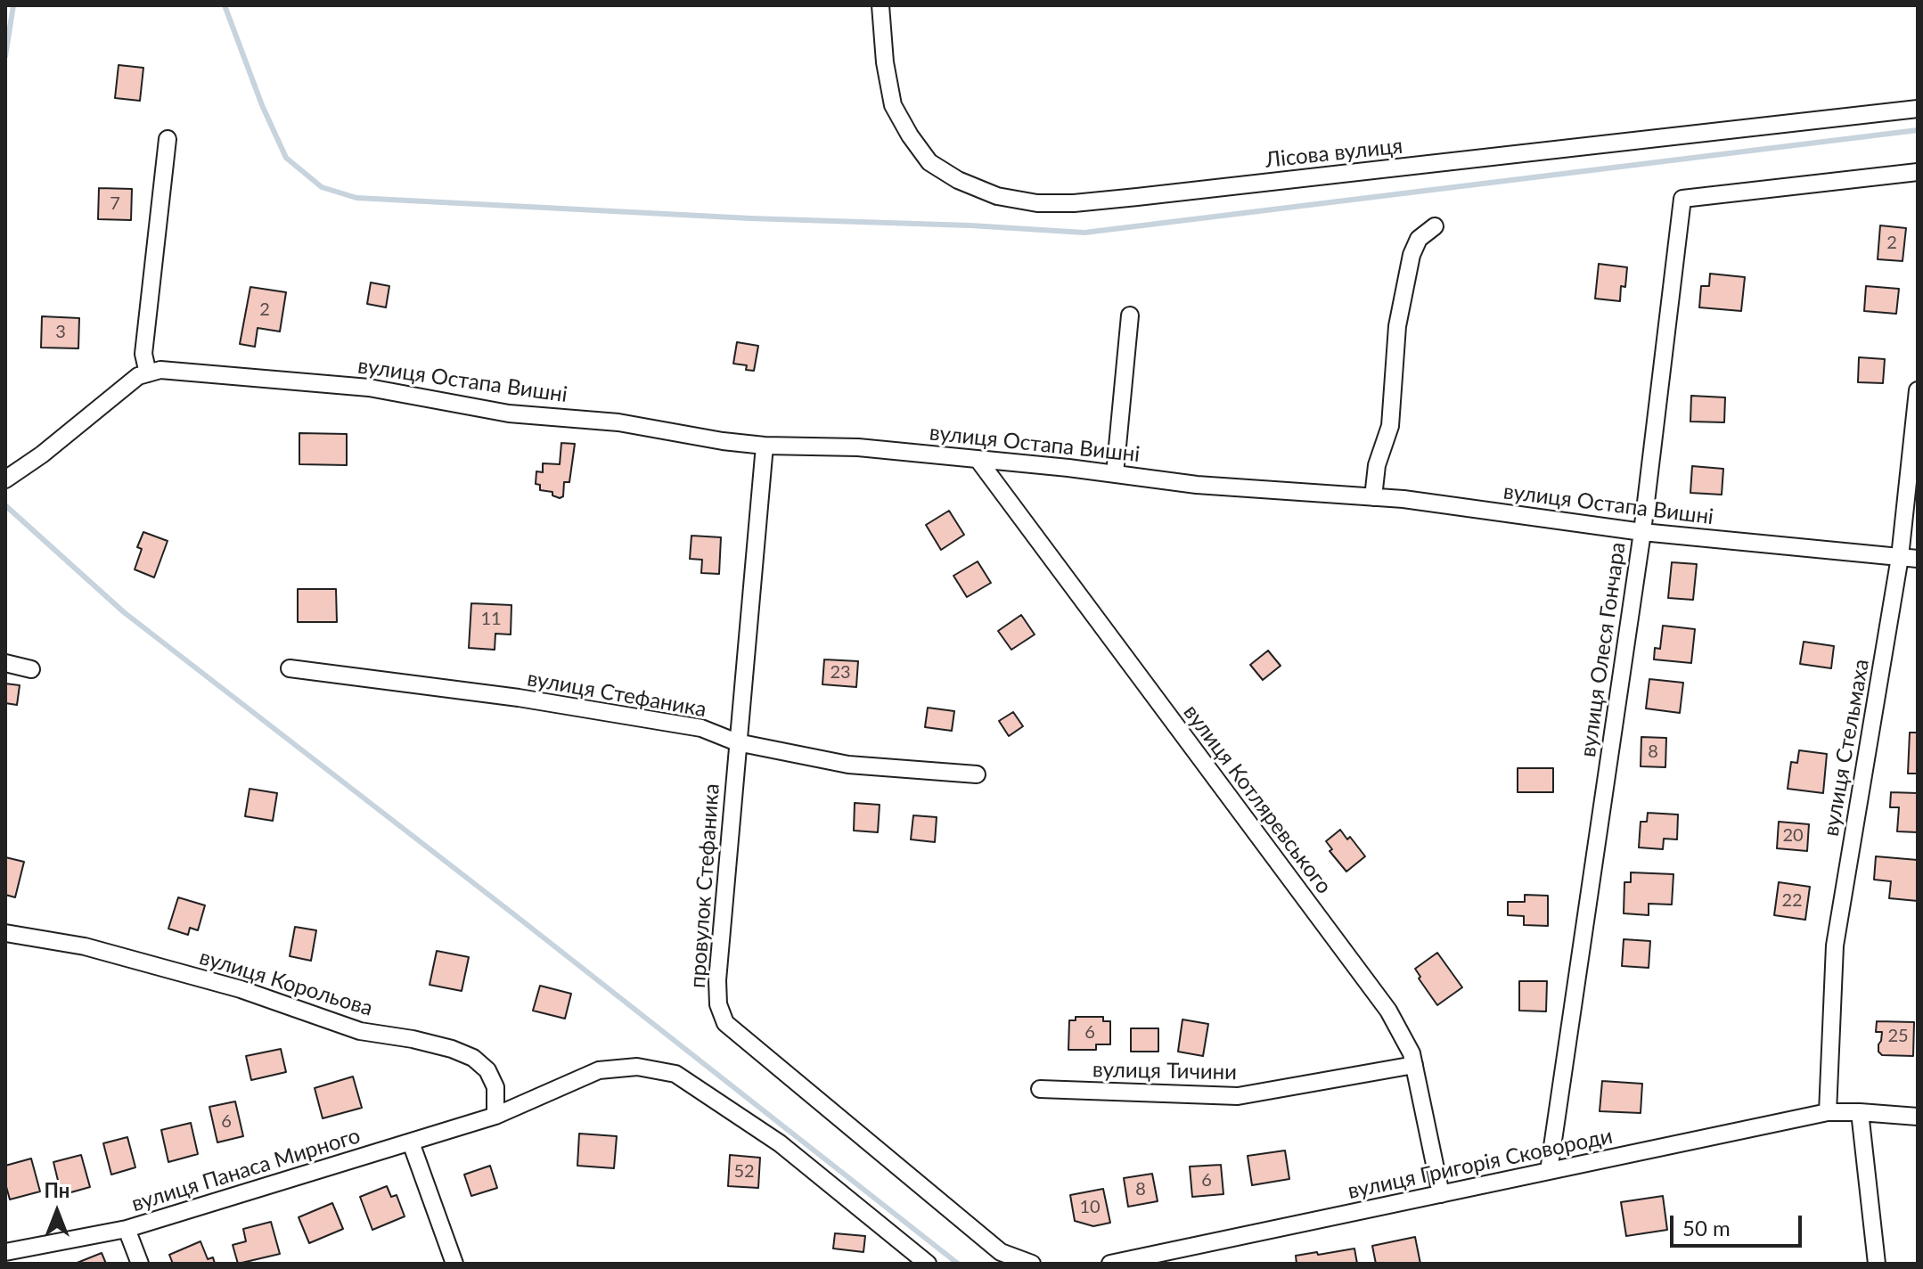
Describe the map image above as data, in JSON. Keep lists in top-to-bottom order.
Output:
{
  "streets": {
    "street": [
      "Лісова вулиця",
      "вулиця Остапа Вишні",
      "вулиця Олеся Гончара",
      "вулиця Стефаника",
      "вулиця Стельмаха",
      "вулиця Котляревського",
      "провулок Стефаника",
      "вулиця Корольова",
      "вулиця Тичини",
      "вулиця Григорія Сковороди",
      "вулиця Панаса Мирного"
    ]
  },
  "crossings": [
    ["вулиця Остапа Вишні", "вулиця Олеся Гончара"],
    ["вулиця Остапа Вишні", "вулиця Стельмаха"],
    ["вулиця Остапа Вишні", "вулиця Котляревського"],
    ["вулиця Остапа Вишні", "провулок Стефаника"],
    ["вулиця Олеся Гончара", "вулиця Григорія Сковороди"],
    ["вулиця Стефаника", "провулок Стефаника"],
    ["вулиця Стельмаха", "вулиця Григорія Сковороди"],
    ["вулиця Котляревського", "вулиця Тичини"],
    ["вулиця Котляревського", "вулиця Григорія Сковороди"],
    ["вулиця Корольова", "вулиця Панаса Мирного"]
  ],
  "house_numbers": [
    "7",
    "2",
    "2",
    "3",
    "11",
    "23",
    "8",
    "20",
    "22",
    "6",
    "25",
    "6",
    "52",
    "6",
    "8",
    "10"
  ],
  "scale_bar": "50 m",
  "north": "top"
}
